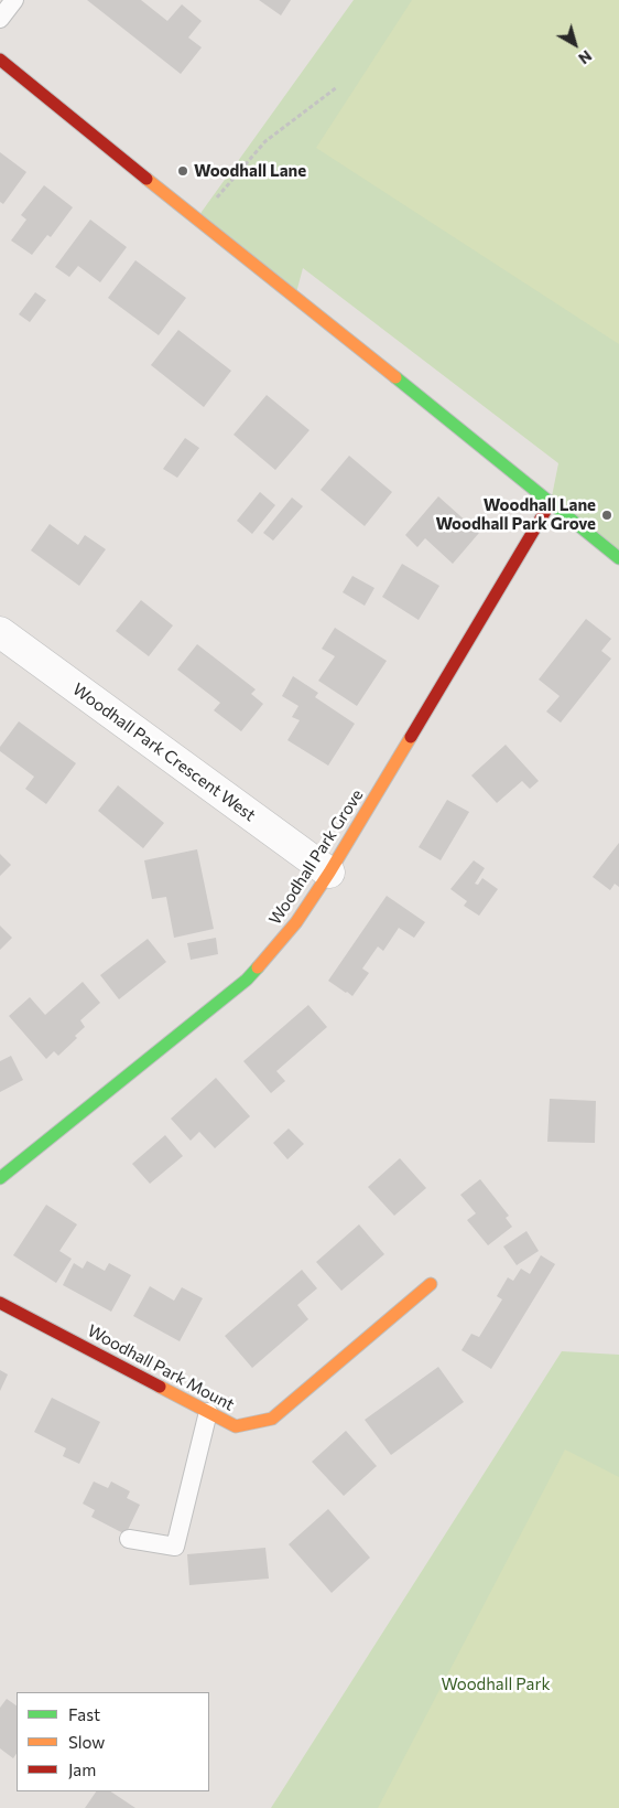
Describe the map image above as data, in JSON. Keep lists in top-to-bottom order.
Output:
{
  "streets": {
    "street": ["Woodhall Park Crescent West", "Woodhall Park Grove", "Woodhall Park Mount"]
  },
  "crossings": [
    ["Woodhall Park Crescent West", "Woodhall Park Grove"]
  ],
  "parks": ["Woodhall Park"],
  "places": ["Woodhall Lane", "Woodhall Lane Woodhall Park Grove"],
  "legend": ["Fast", "Slow", "Jam"],
  "north": "bottom right"
}
